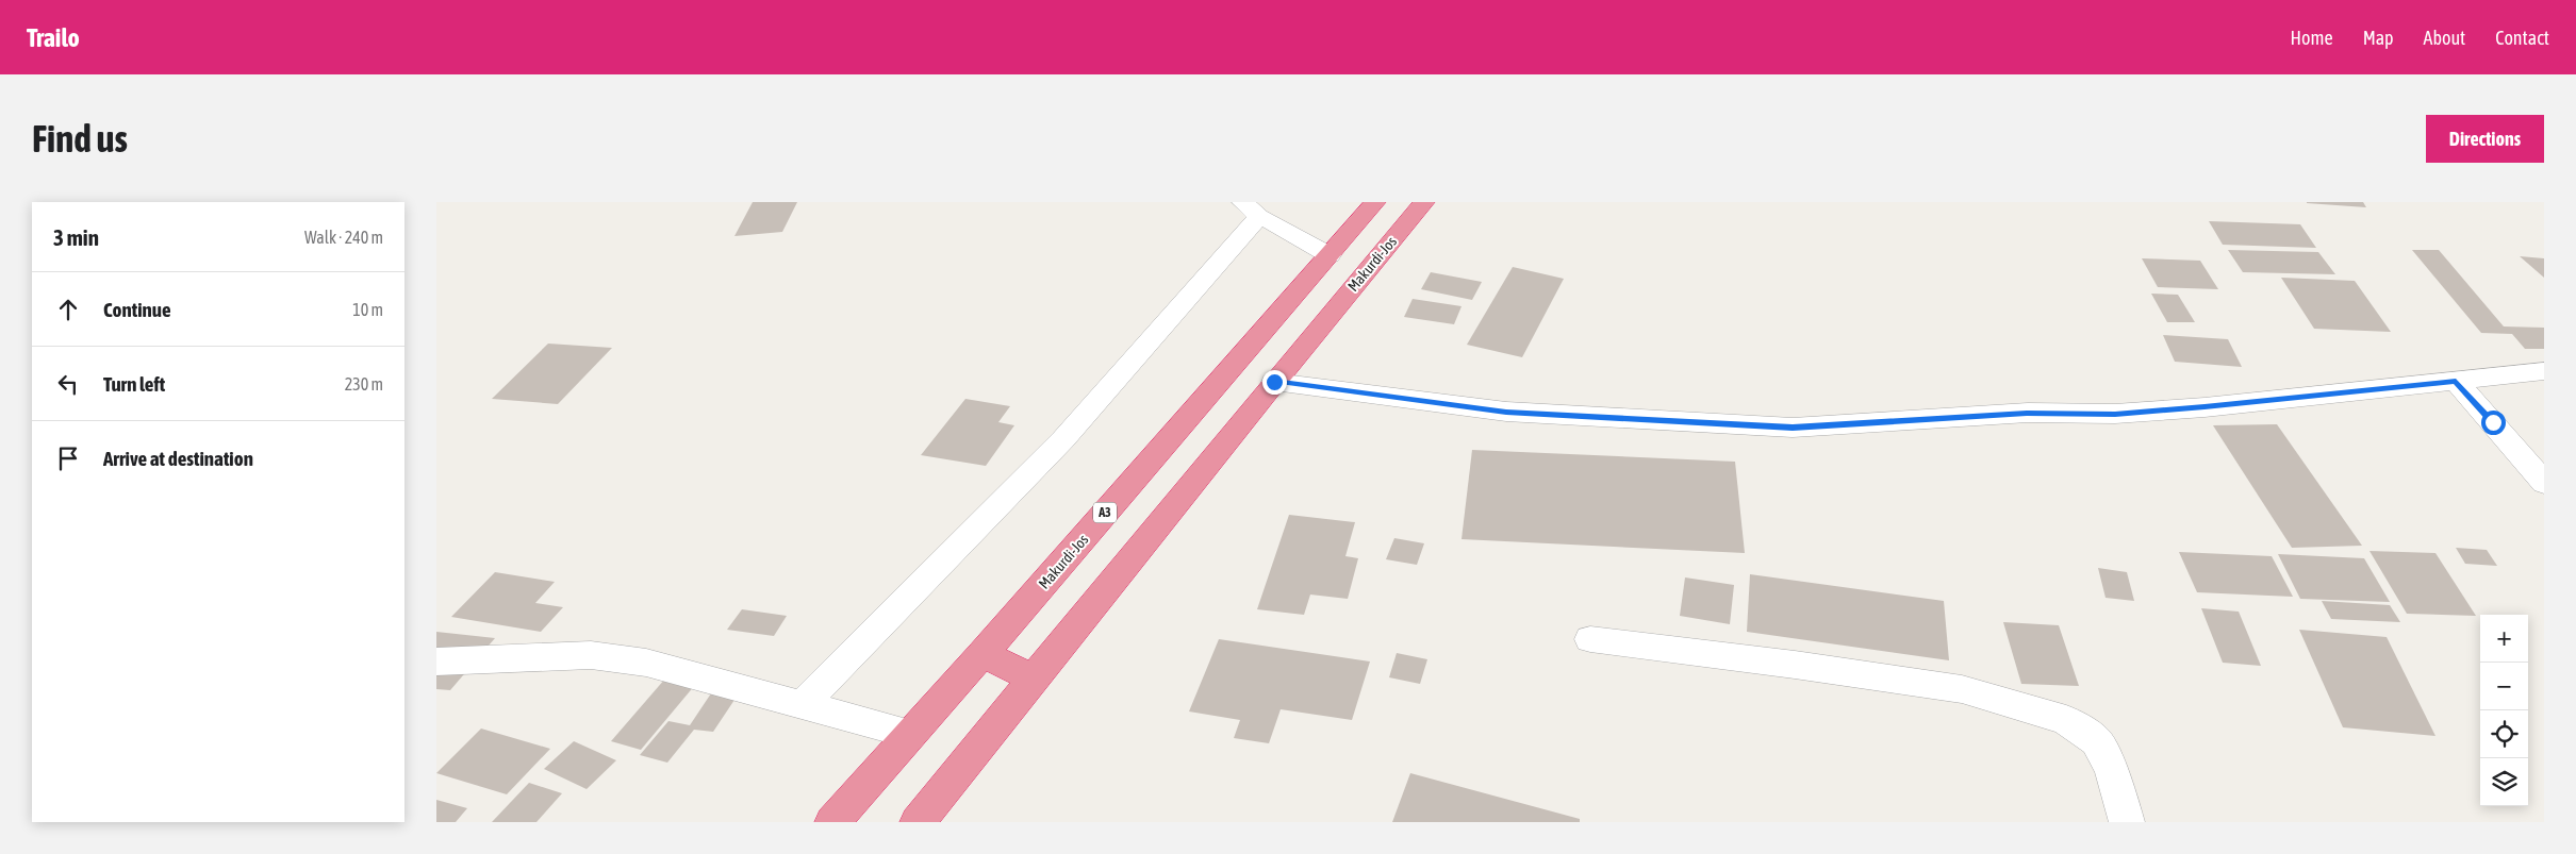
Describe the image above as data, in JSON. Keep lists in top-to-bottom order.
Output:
{
  "streets": {
    "highway": ["Makurdi-Jos", "A3"]
  },
  "page": {
    "header": "Trailo",
    "nav": [
      "Home",
      "Map",
      "About",
      "Contact"
    ],
    "buttons": "Directions",
    "title": "Find us",
    "heading": ["3 min", "Walk · 240 m"],
    "list": [
      ["Continue", "10 m"],
      ["Turn left", "230 m"],
      "Arrive at destination"
    ],
    "map_buttons": ["+", "−"]
  }
}
